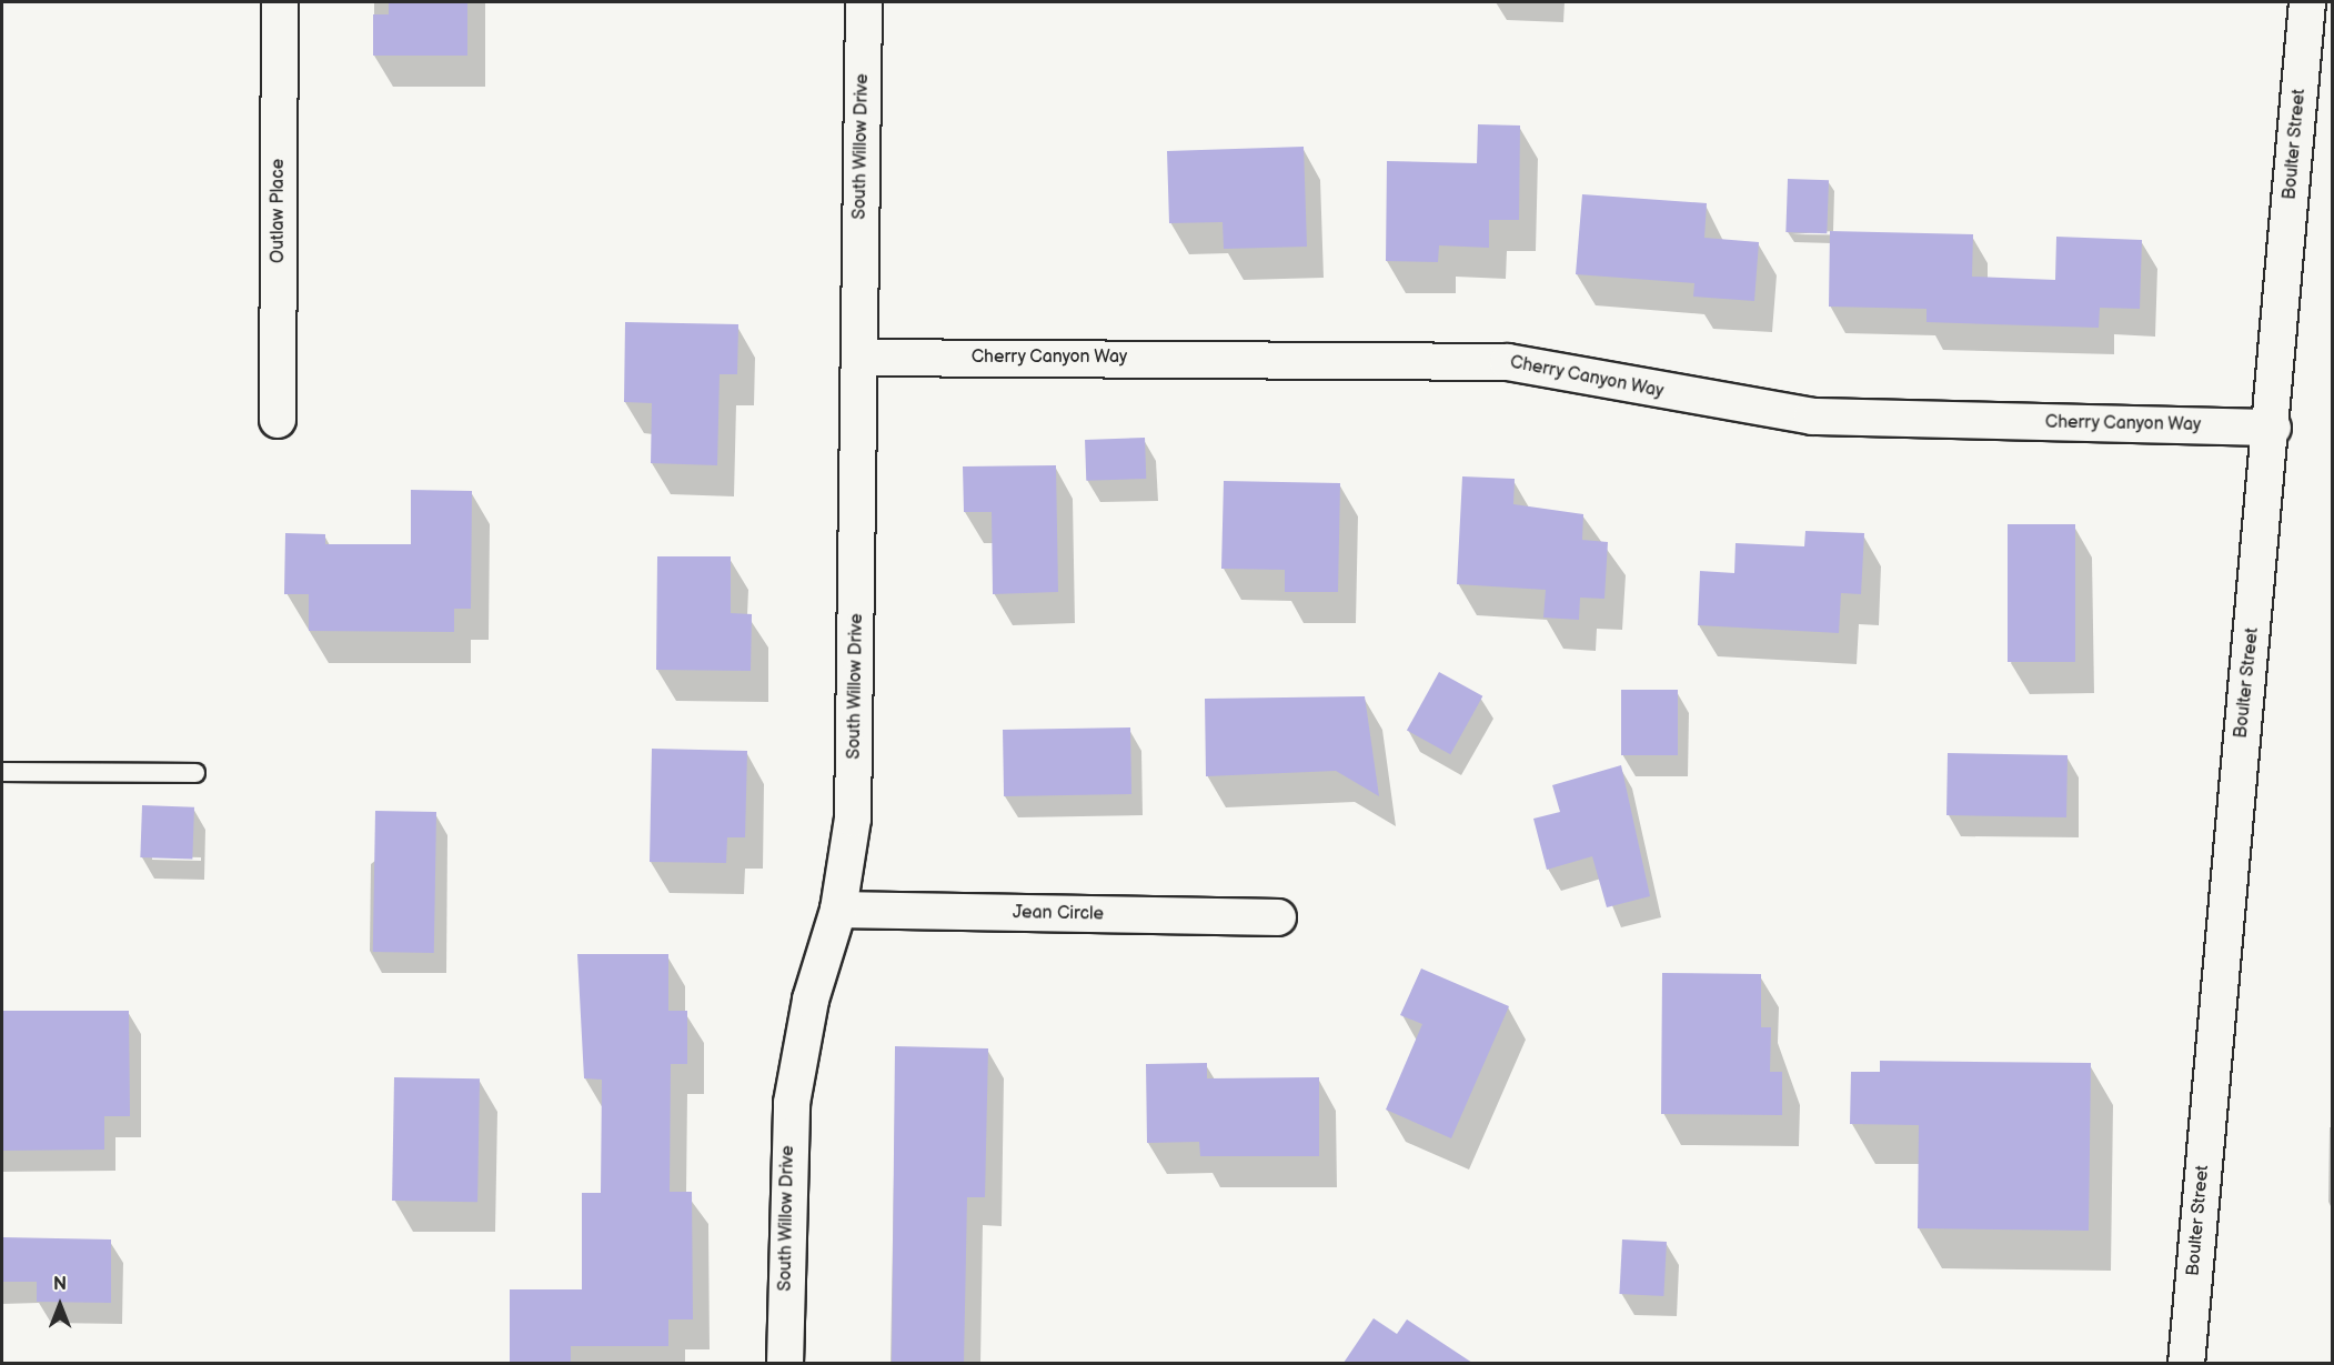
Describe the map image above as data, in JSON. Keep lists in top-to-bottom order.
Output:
{
  "streets": {
    "street": [
      "Boulter Street",
      "South Willow Drive",
      "Outlaw Place",
      "Cherry Canyon Way",
      "Jean Circle"
    ]
  },
  "crossings": [
    ["Boulter Street", "Cherry Canyon Way"],
    ["South Willow Drive", "Cherry Canyon Way"],
    ["South Willow Drive", "Jean Circle"]
  ],
  "north": "top"
}
